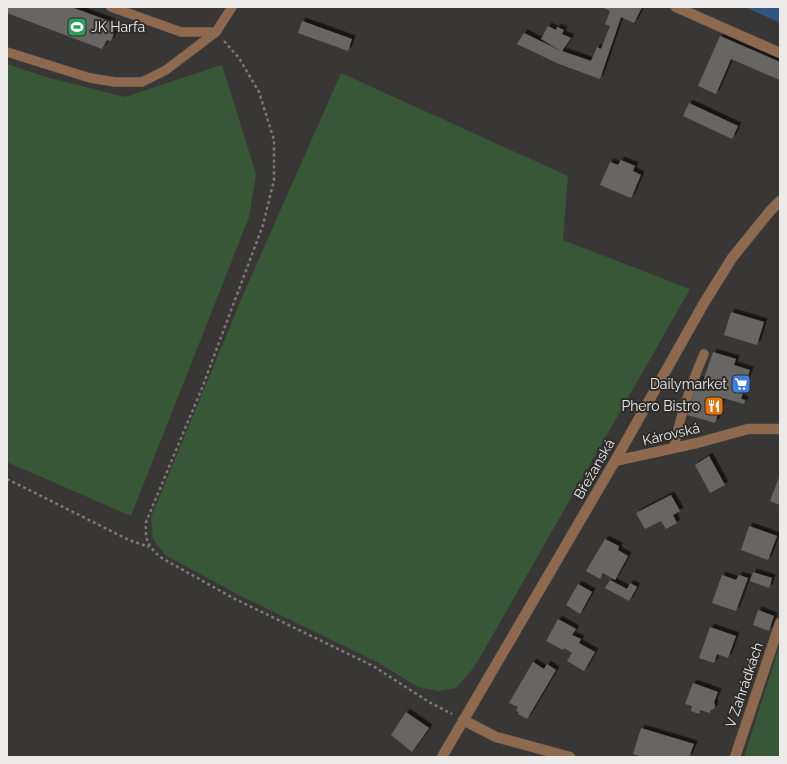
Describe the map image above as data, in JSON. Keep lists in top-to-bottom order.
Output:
{
  "streets": {
    "street": ["Károvská", "Břežanská", "V Zahrádkách"]
  },
  "crossings": [
    ["Károvská", "Břežanská"]
  ],
  "places": {
    "sports": ["JK Harfa"],
    "supermarket": ["Dailymarket"],
    "restaurant": ["Phero Bistro"]
  }
}
